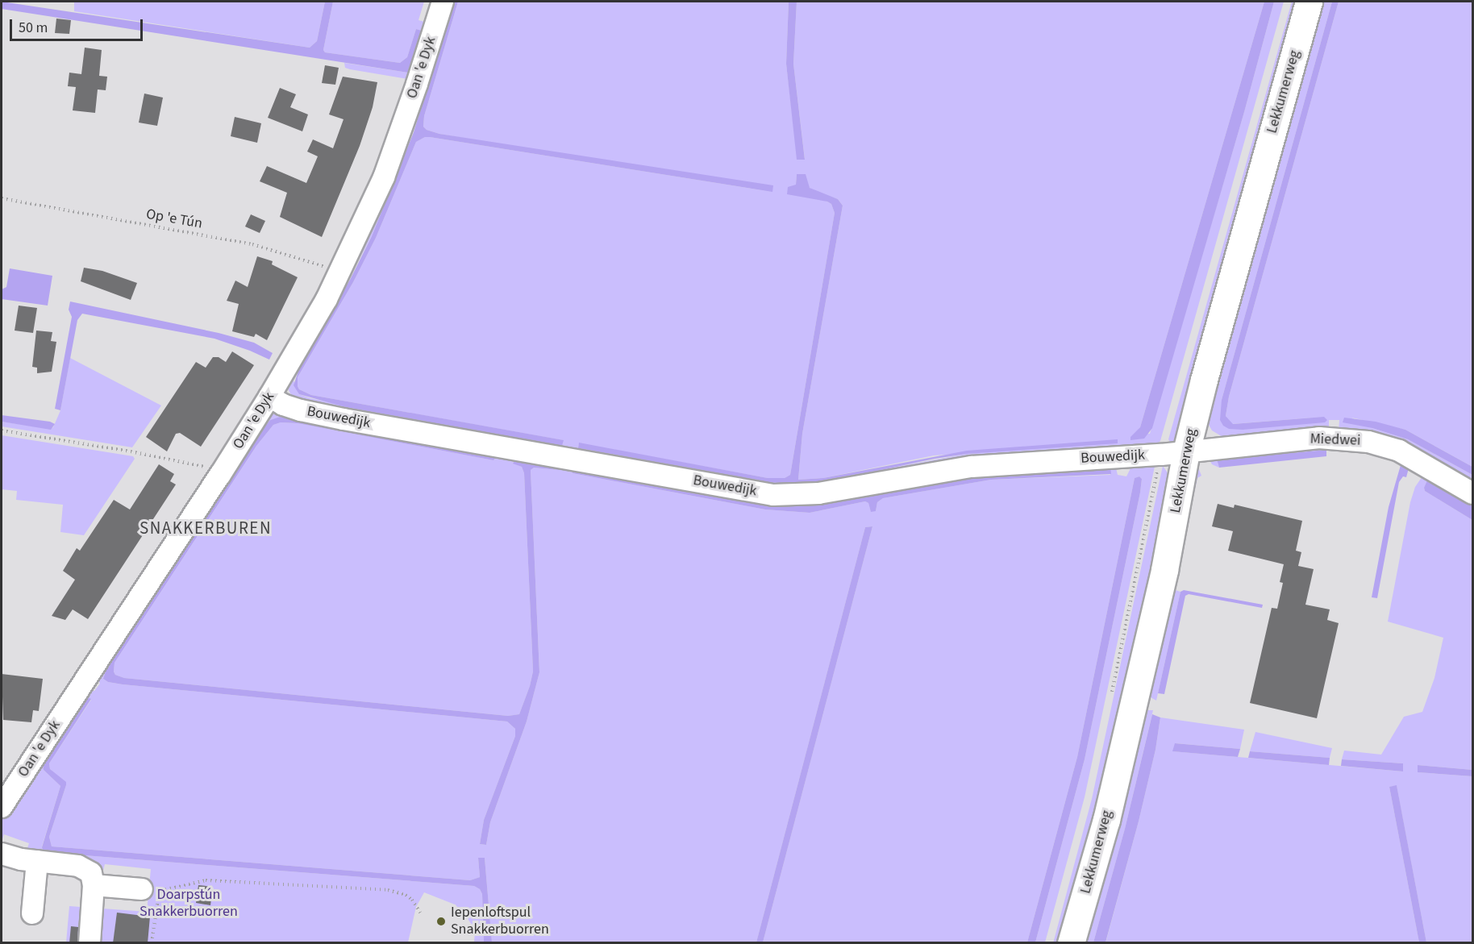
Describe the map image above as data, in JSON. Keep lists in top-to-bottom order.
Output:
{
  "streets": {
    "main road": ["Lekkumerweg"],
    "street": ["Oan 'e Dyk", "Bouwedijk", "Miedwei"],
    "path": ["Op 'e Tún"]
  },
  "crossings": [
    ["Oan 'e Dyk", "Op 'e Tún"],
    ["Oan 'e Dyk", "Bouwedijk"],
    ["Lekkumerweg", "Bouwedijk"],
    ["Lekkumerweg", "Miedwei"],
    ["Bouwedijk", "Miedwei"]
  ],
  "districts": ["SNAKKERBUREN"],
  "parks": ["Doarpstún Snakkerbuorren"],
  "places": ["Iepenloftspul Snakkerbuorren"],
  "scale_bar": "50 m"
}
